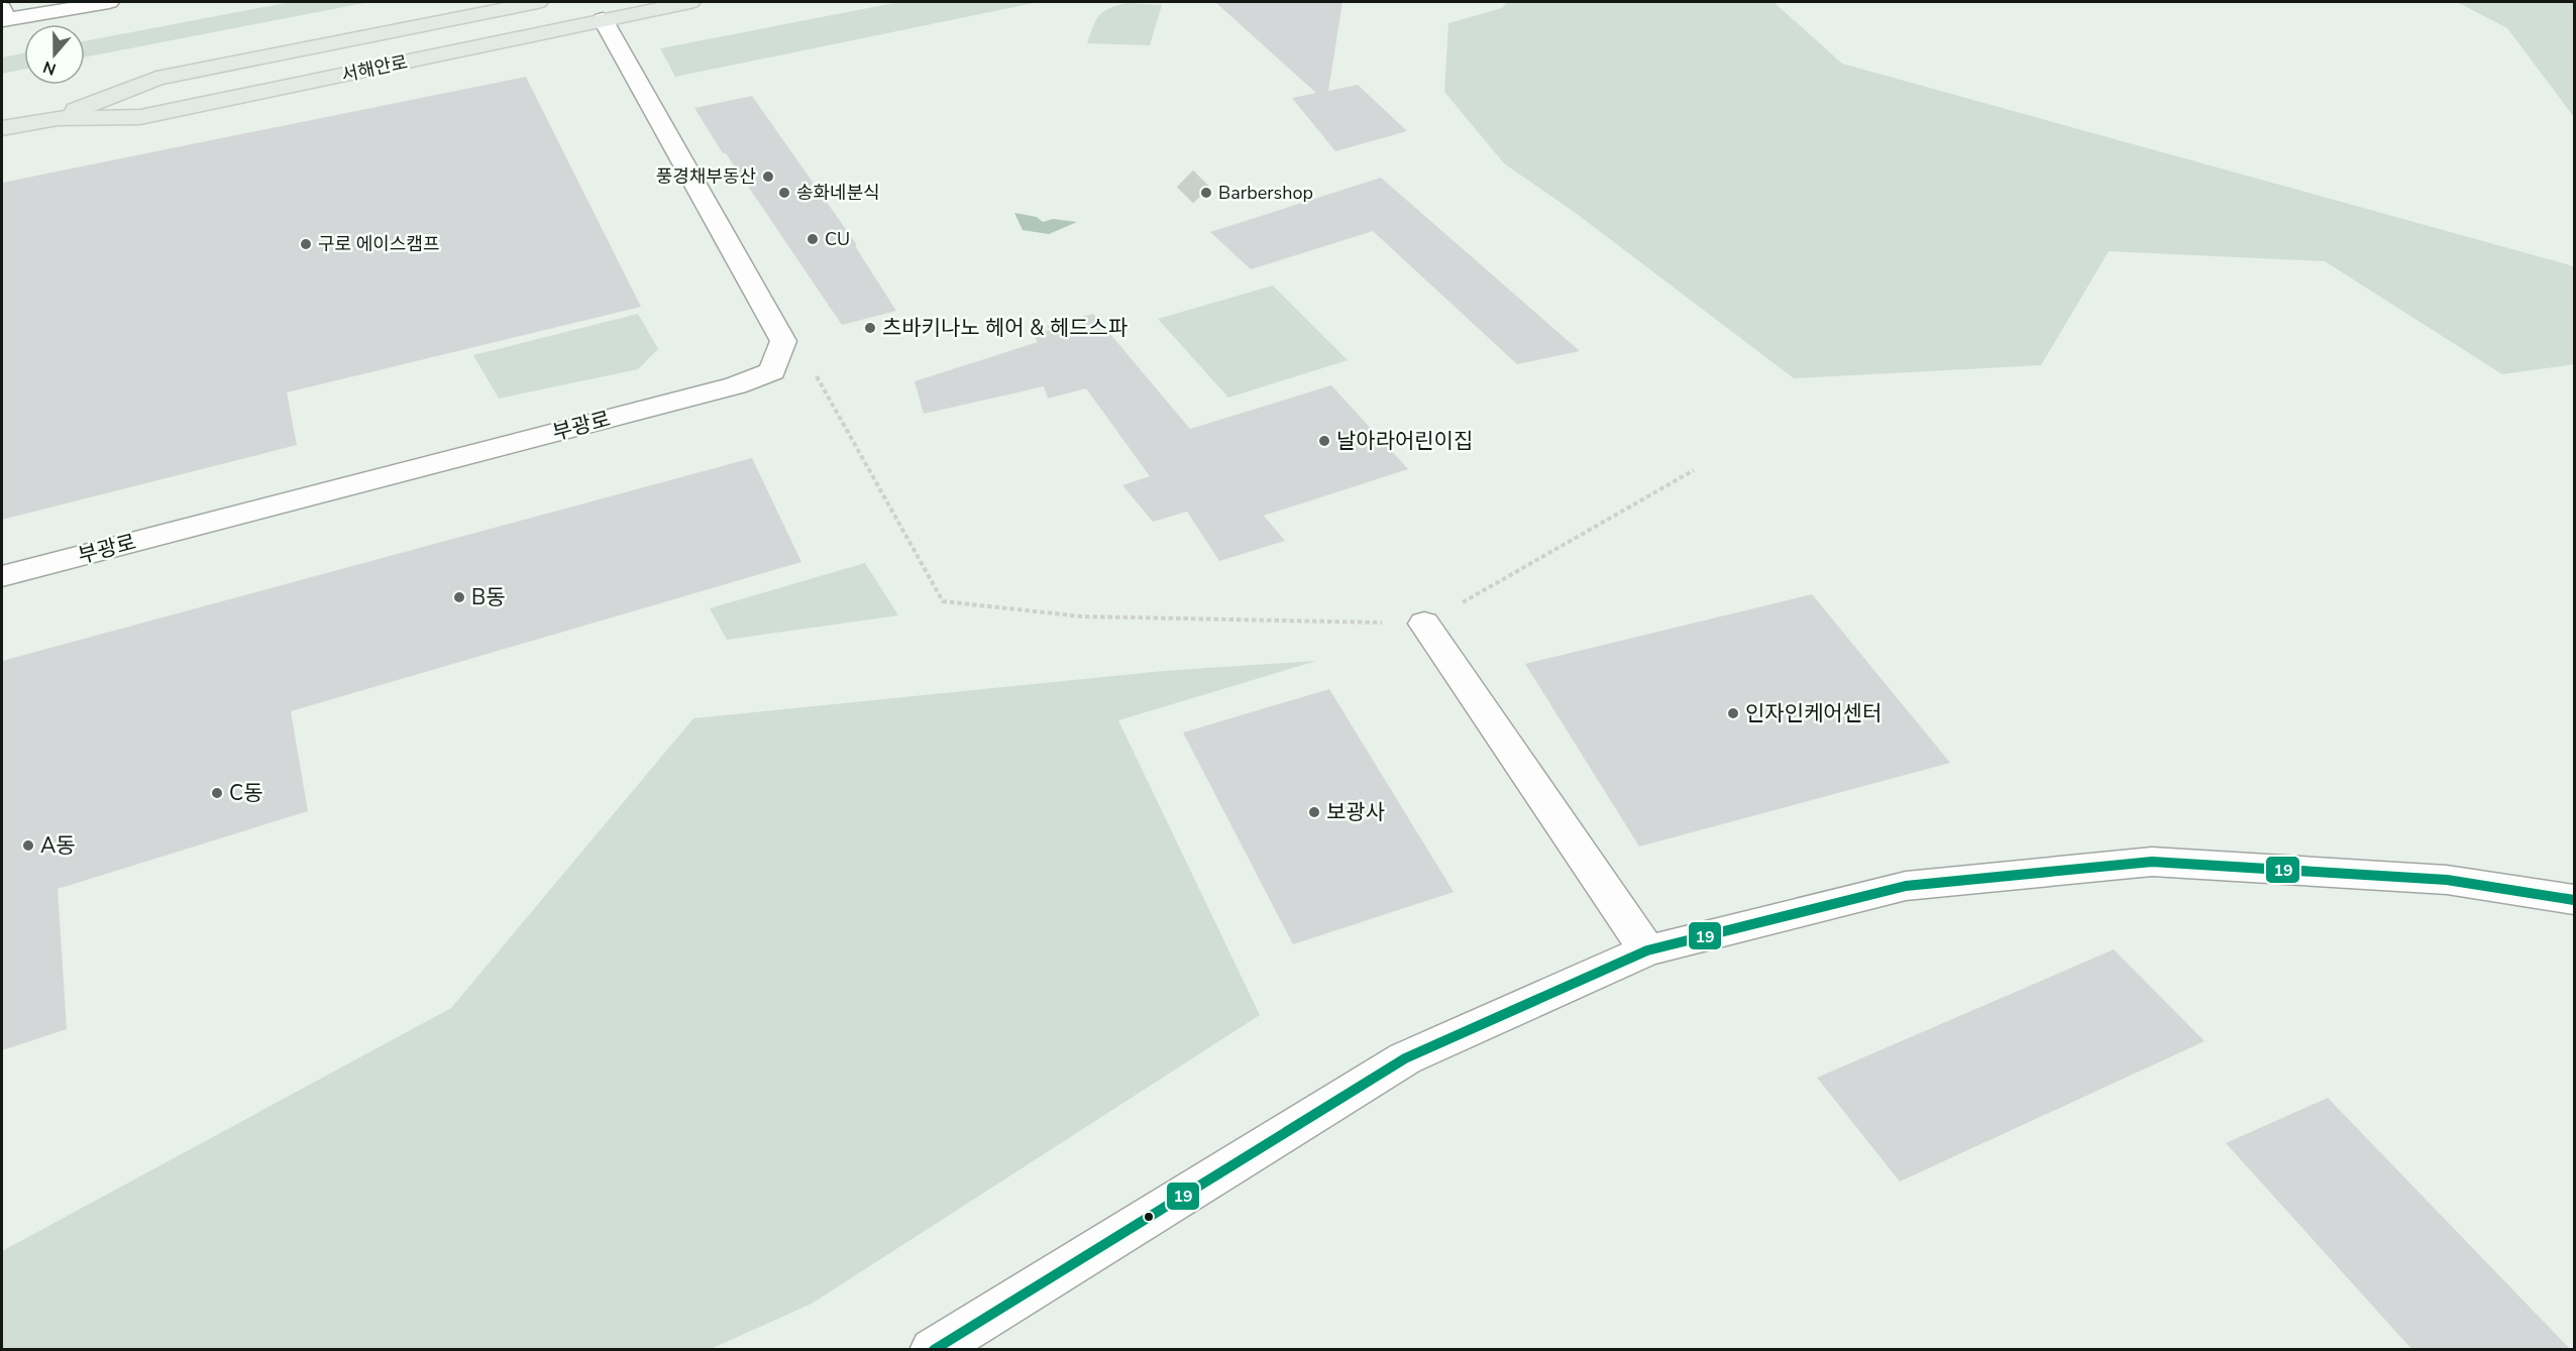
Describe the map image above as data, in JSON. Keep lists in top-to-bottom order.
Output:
{
  "streets": {
    "main road": ["서해안로"],
    "street": ["부광로"]
  },
  "crossings": [
    ["서해안로", "부광로"]
  ],
  "places": [
    "풍경채부동산",
    "송화네분식",
    "Barbershop",
    "CU",
    "구로 에이스캠프",
    "츠바키나노 헤어 & 헤드스파",
    "날아라어린이집",
    "B동",
    "인자인케어센터",
    "C동",
    "보광사",
    "A동"
  ],
  "lines": ["transit line 19"],
  "north": "bottom"
}
